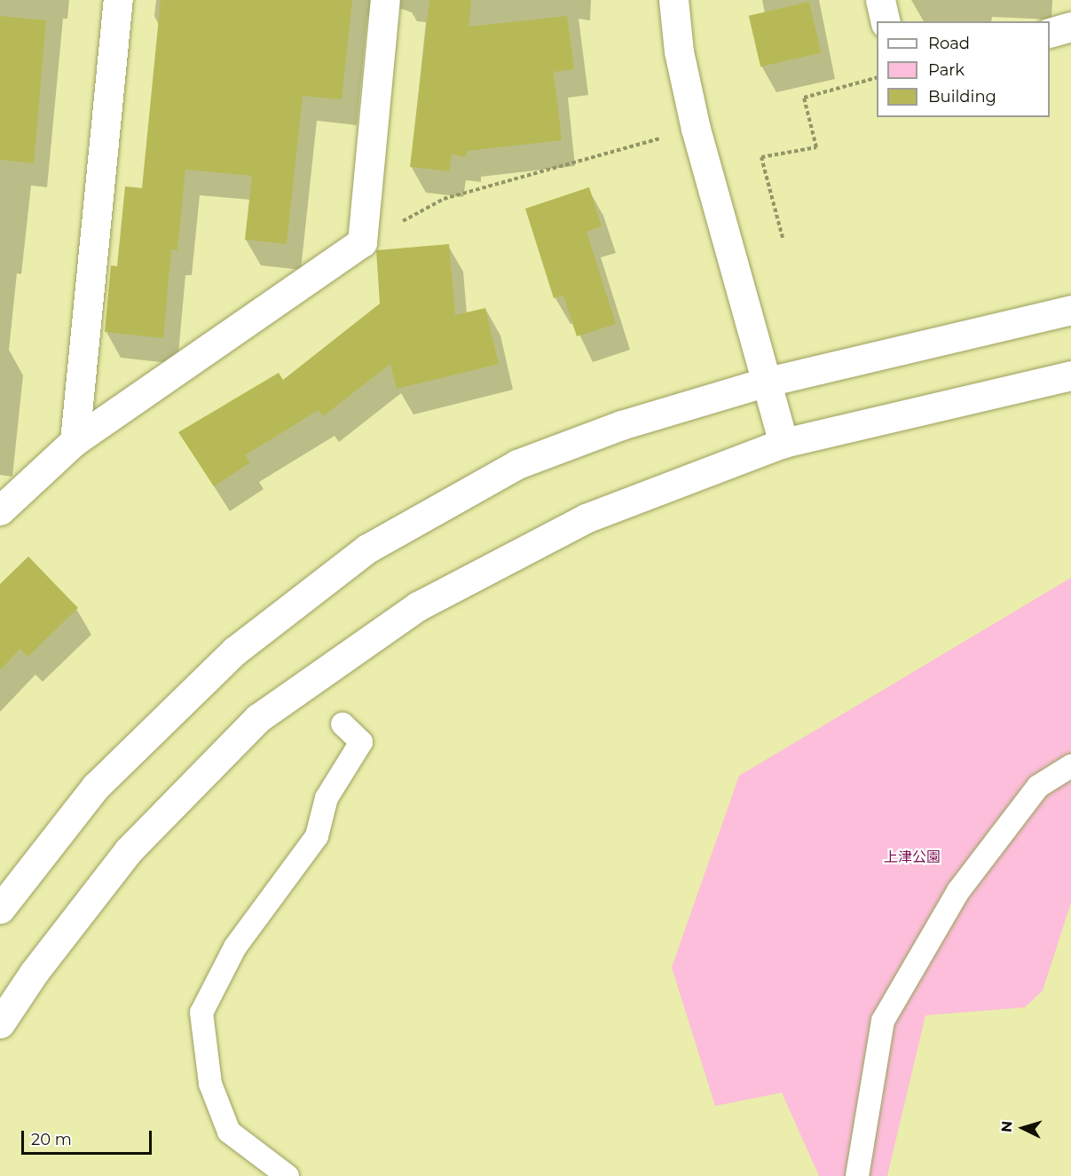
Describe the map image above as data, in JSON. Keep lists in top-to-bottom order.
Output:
{
  "parks": ["上津公園"],
  "legend": ["Road", "Park", "Building"],
  "scale_bar": "20 m",
  "north": "left"
}
